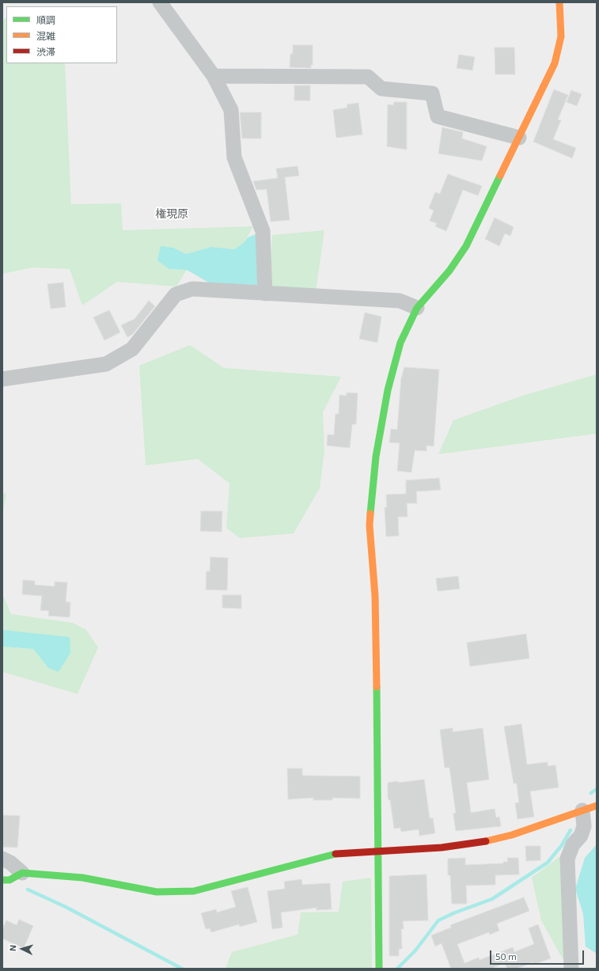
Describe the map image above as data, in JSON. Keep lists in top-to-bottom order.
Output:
{
  "districts": ["権現原"],
  "legend": ["順調", "混雑", "渋滞"],
  "scale_bar": "50 m",
  "north": "left"
}
